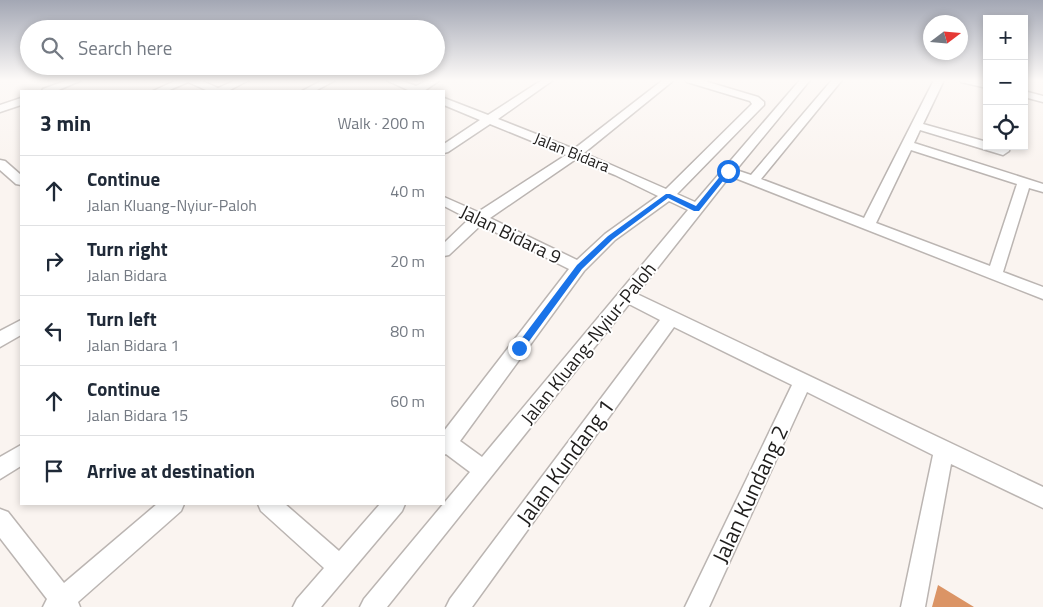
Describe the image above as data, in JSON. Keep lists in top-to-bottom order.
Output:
{
  "streets": {
    "street": [
      "Jalan Bidara",
      "Jalan Bidara 9",
      "Jalan Kluang-Nyiur-Paloh",
      "Jalan Kundang 1",
      "Jalan Kundang 2"
    ]
  },
  "crossings": [
    ["Jalan Bidara", "Jalan Kluang-Nyiur-Paloh"]
  ],
  "north": "right",
  "page": {
    "map_buttons": ["+", "−"],
    "search": "Search here",
    "heading": ["3 min", "Walk · 200 m"],
    "list": [
      ["Continue", "Jalan Kluang-Nyiur-Paloh", "40 m"],
      ["Turn right", "Jalan Bidara", "20 m"],
      ["Turn left", "Jalan Bidara 1", "80 m"],
      ["Continue", "Jalan Bidara 15", "60 m"],
      "Arrive at destination"
    ]
  }
}
